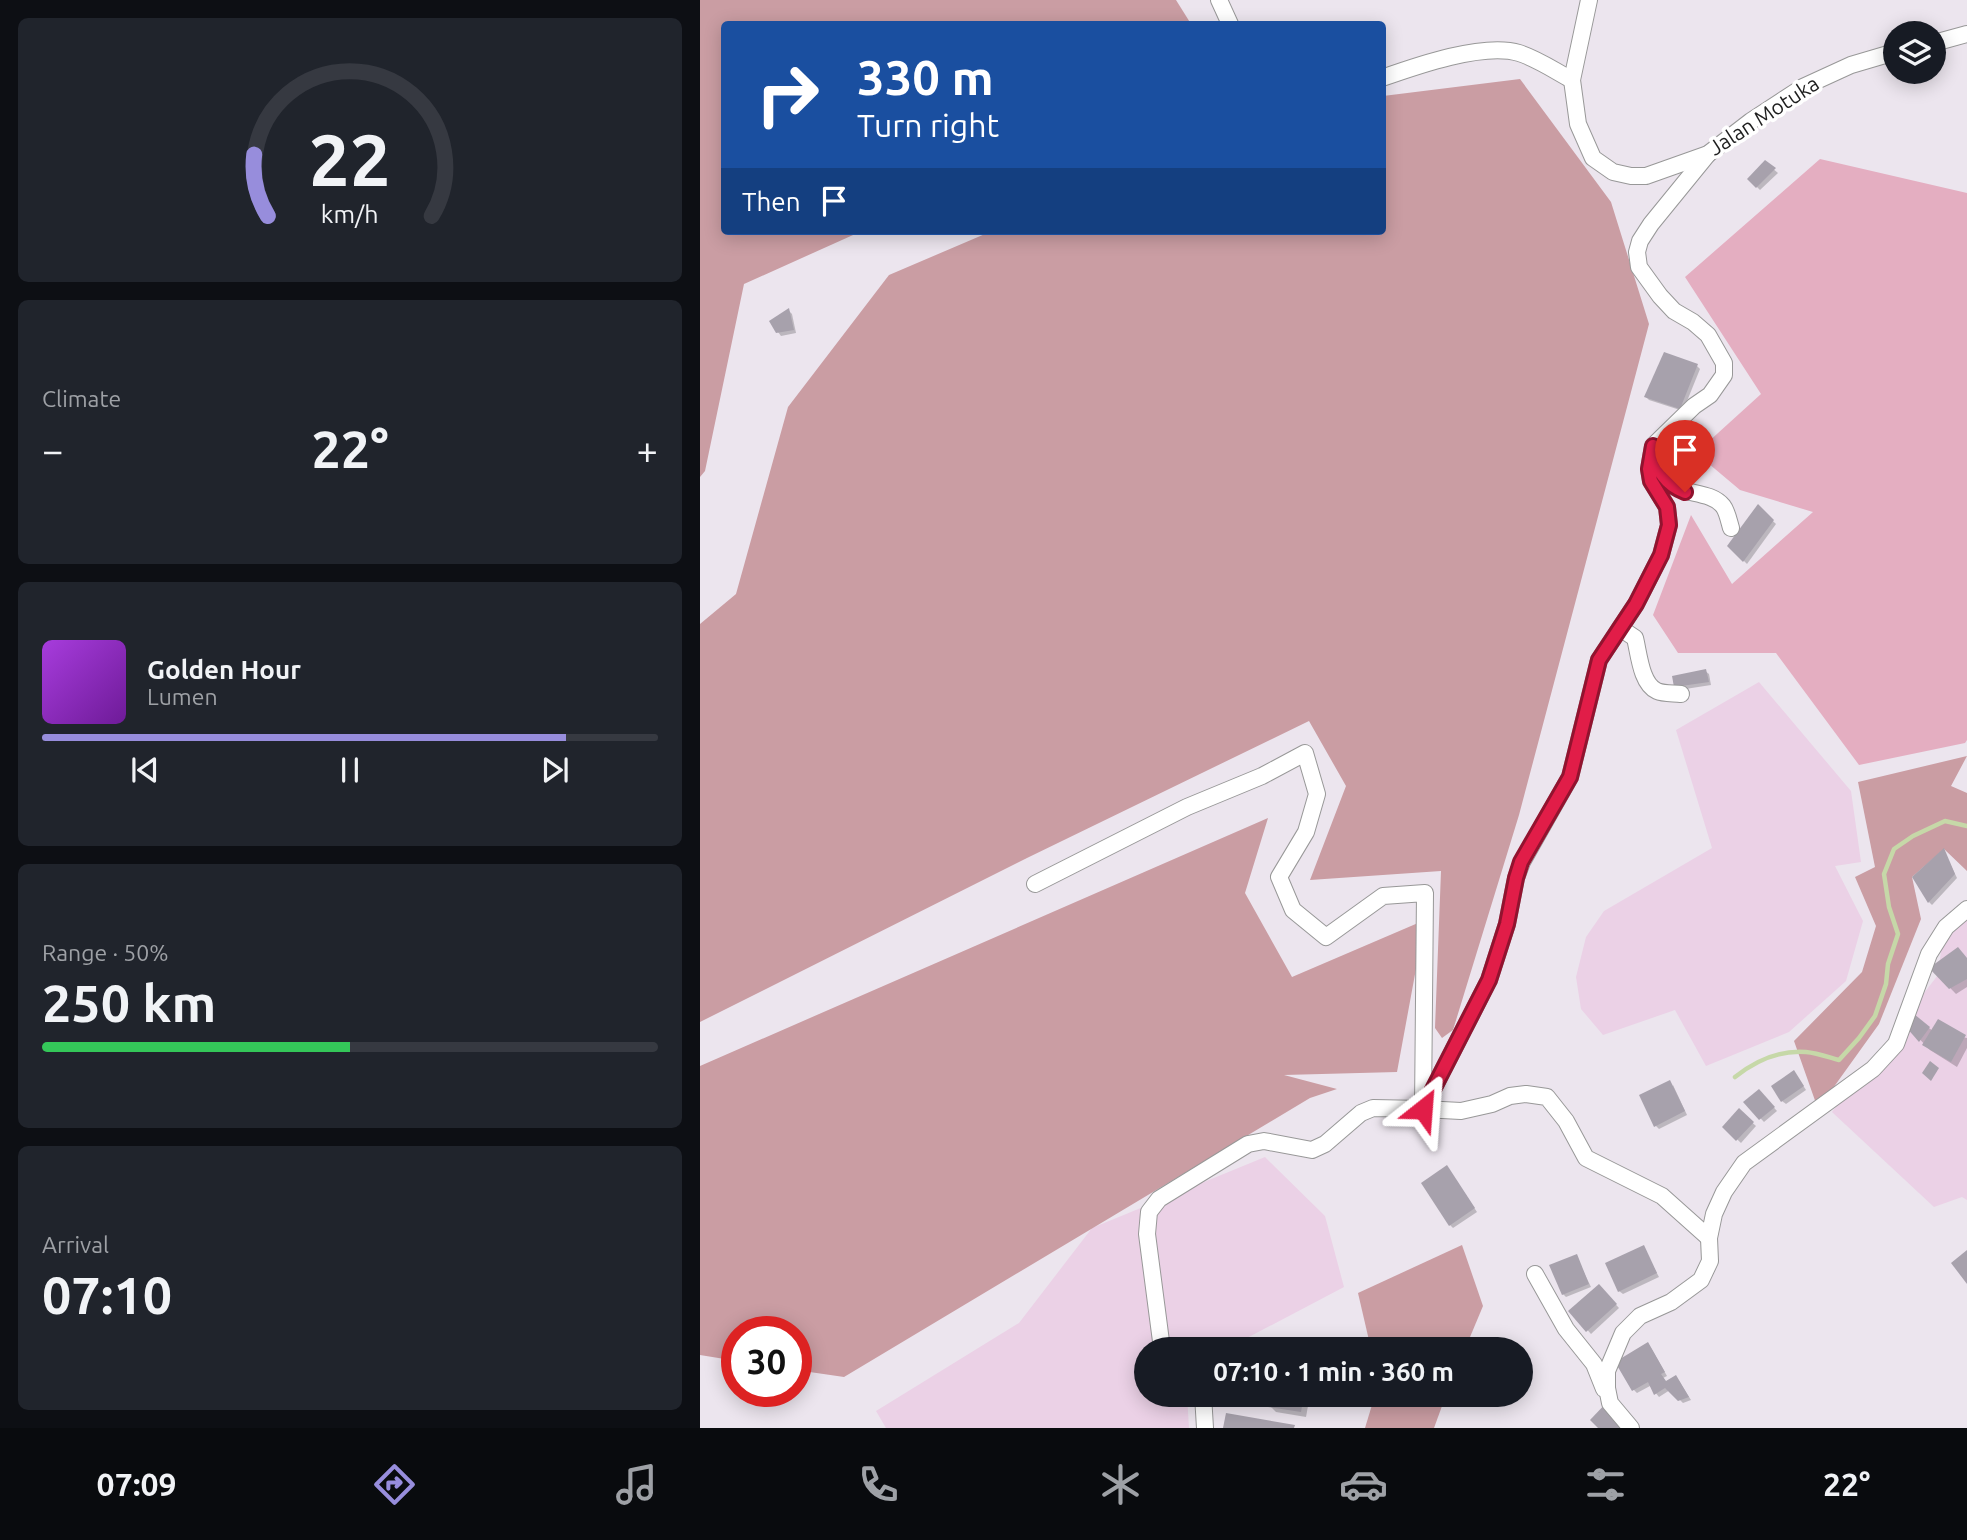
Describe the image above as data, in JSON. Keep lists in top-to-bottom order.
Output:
{
  "streets": {
    "street": ["Jalan Motuka"]
  },
  "page": {
    "turn": ["330 m", "Turn right"],
    "then": "Then",
    "tile": [
      "Climate",
      ["Range · 50%", "250 km"],
      ["Arrival", "07:10"]
    ],
    "heat": ["−", "22°", "+"],
    "song": ["Golden Hour", "Lumen"],
    "limit": "30",
    "trip": "07:10 · 1 min · 360 m",
    "tabs": ["07:09", "22°"],
    "gauge": ["22", "km/h"]
  }
}
